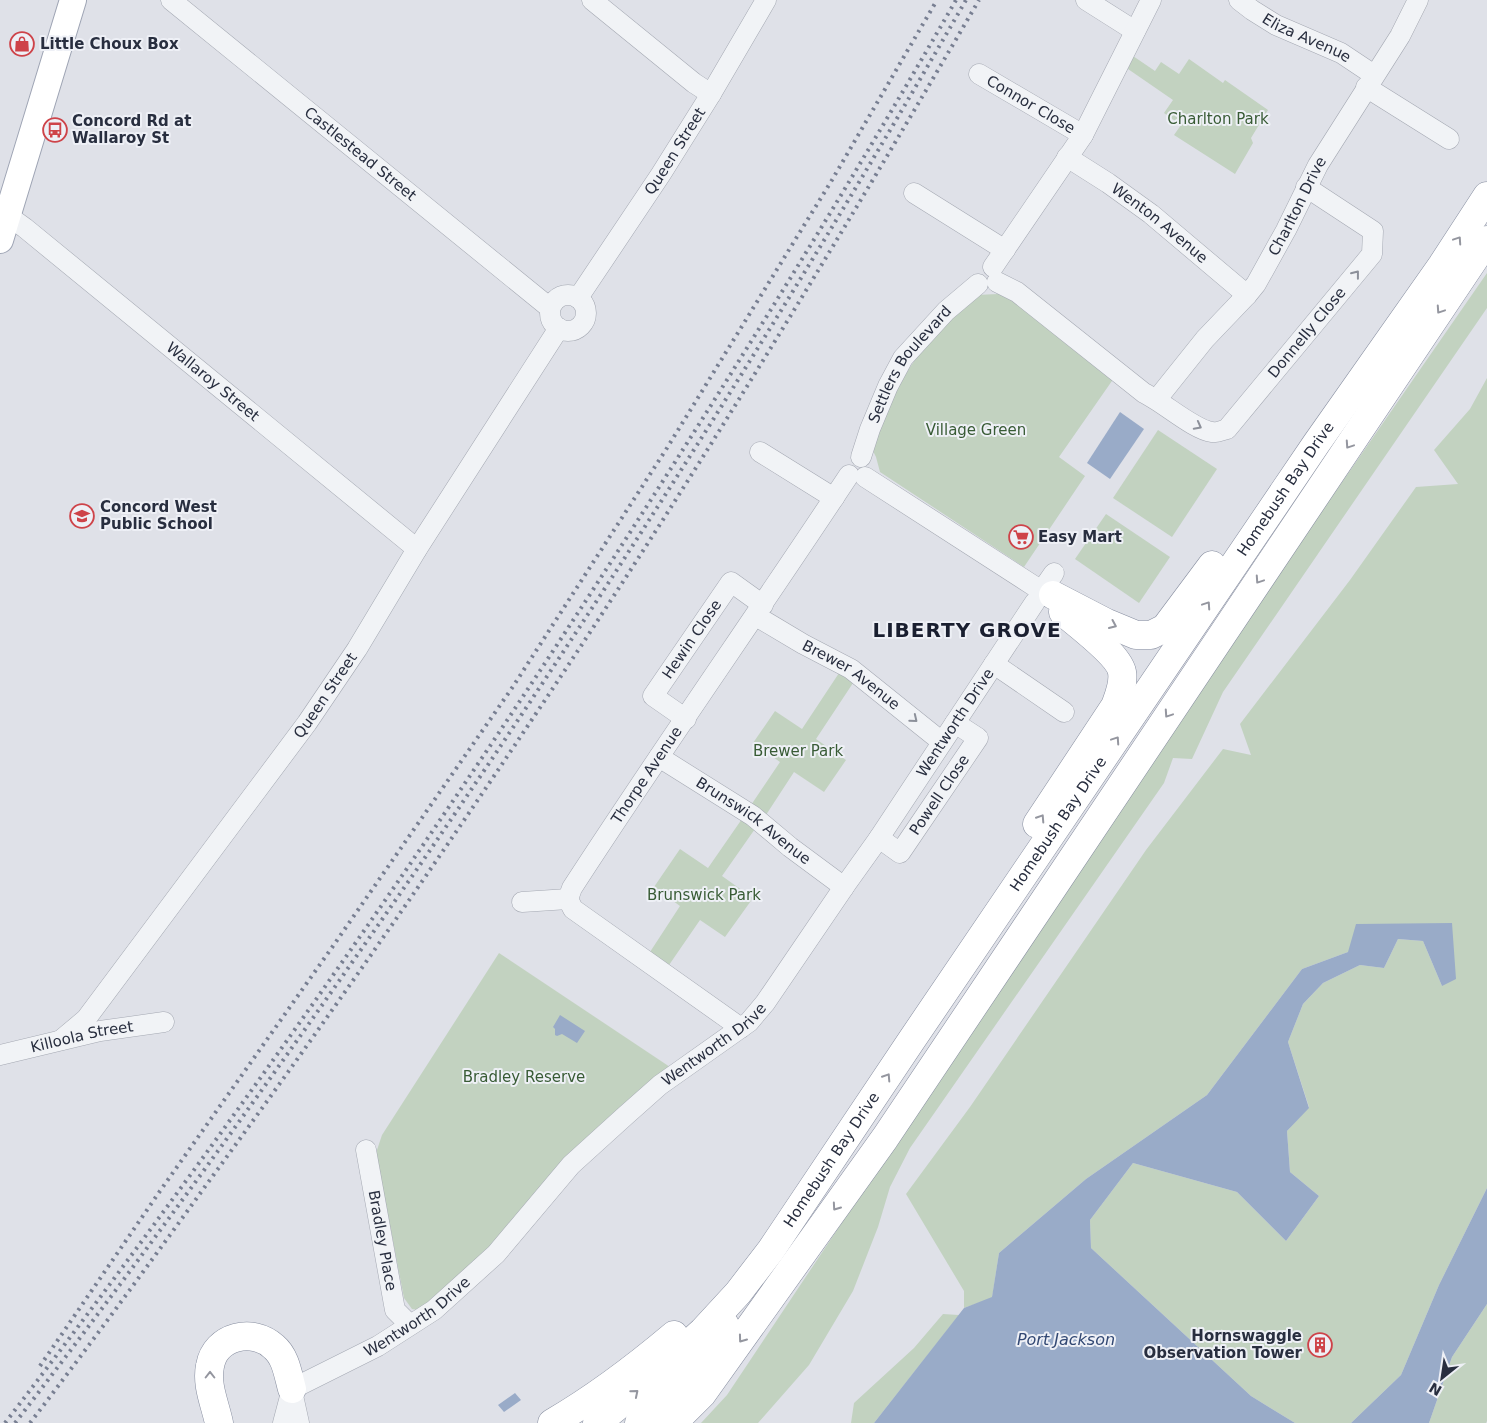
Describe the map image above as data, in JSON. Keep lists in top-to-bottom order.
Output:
{
  "streets": {
    "highway": ["Homebush Bay Drive"],
    "street": [
      "Eliza Avenue",
      "Connor Close",
      "Queen Street",
      "Castlestead Street",
      "Charlton Drive",
      "Wenton Avenue",
      "Donnelly Close",
      "Settlers Boulevard",
      "Wallaroy Street",
      "Hewin Close",
      "Brewer Avenue",
      "Wentworth Drive",
      "Thorpe Avenue",
      "Powell Close",
      "Brunswick Avenue",
      "Killoola Street",
      "Bradley Place"
    ]
  },
  "crossings": [
    ["Eliza Avenue", "Charlton Drive"],
    ["Queen Street", "Castlestead Street"],
    ["Queen Street", "Wallaroy Street"],
    ["Queen Street", "Killoola Street"],
    ["Charlton Drive", "Wenton Avenue"],
    ["Charlton Drive", "Donnelly Close"],
    ["Settlers Boulevard", "Thorpe Avenue"],
    ["Hewin Close", "Brewer Avenue"],
    ["Hewin Close", "Thorpe Avenue"],
    ["Brewer Avenue", "Wentworth Drive"],
    ["Brewer Avenue", "Thorpe Avenue"],
    ["Wentworth Drive", "Powell Close"],
    ["Wentworth Drive", "Brunswick Avenue"],
    ["Wentworth Drive", "Bradley Place"],
    ["Thorpe Avenue", "Brunswick Avenue"]
  ],
  "districts": ["LIBERTY GROVE"],
  "water": ["Port Jackson"],
  "parks": [
    "Charlton Park",
    "Village Green",
    "Brewer Park",
    "Brunswick Park",
    "Bradley Reserve"
  ],
  "places": {
    "shop": ["Little Choux Box"],
    "bus stop": ["Concord Rd at Wallaroy St"],
    "school or university": ["Concord West Public School"],
    "supermarket": ["Easy Mart"],
    "building": ["Hornswaggle Observation Tower"]
  },
  "north": "bottom left"
}
